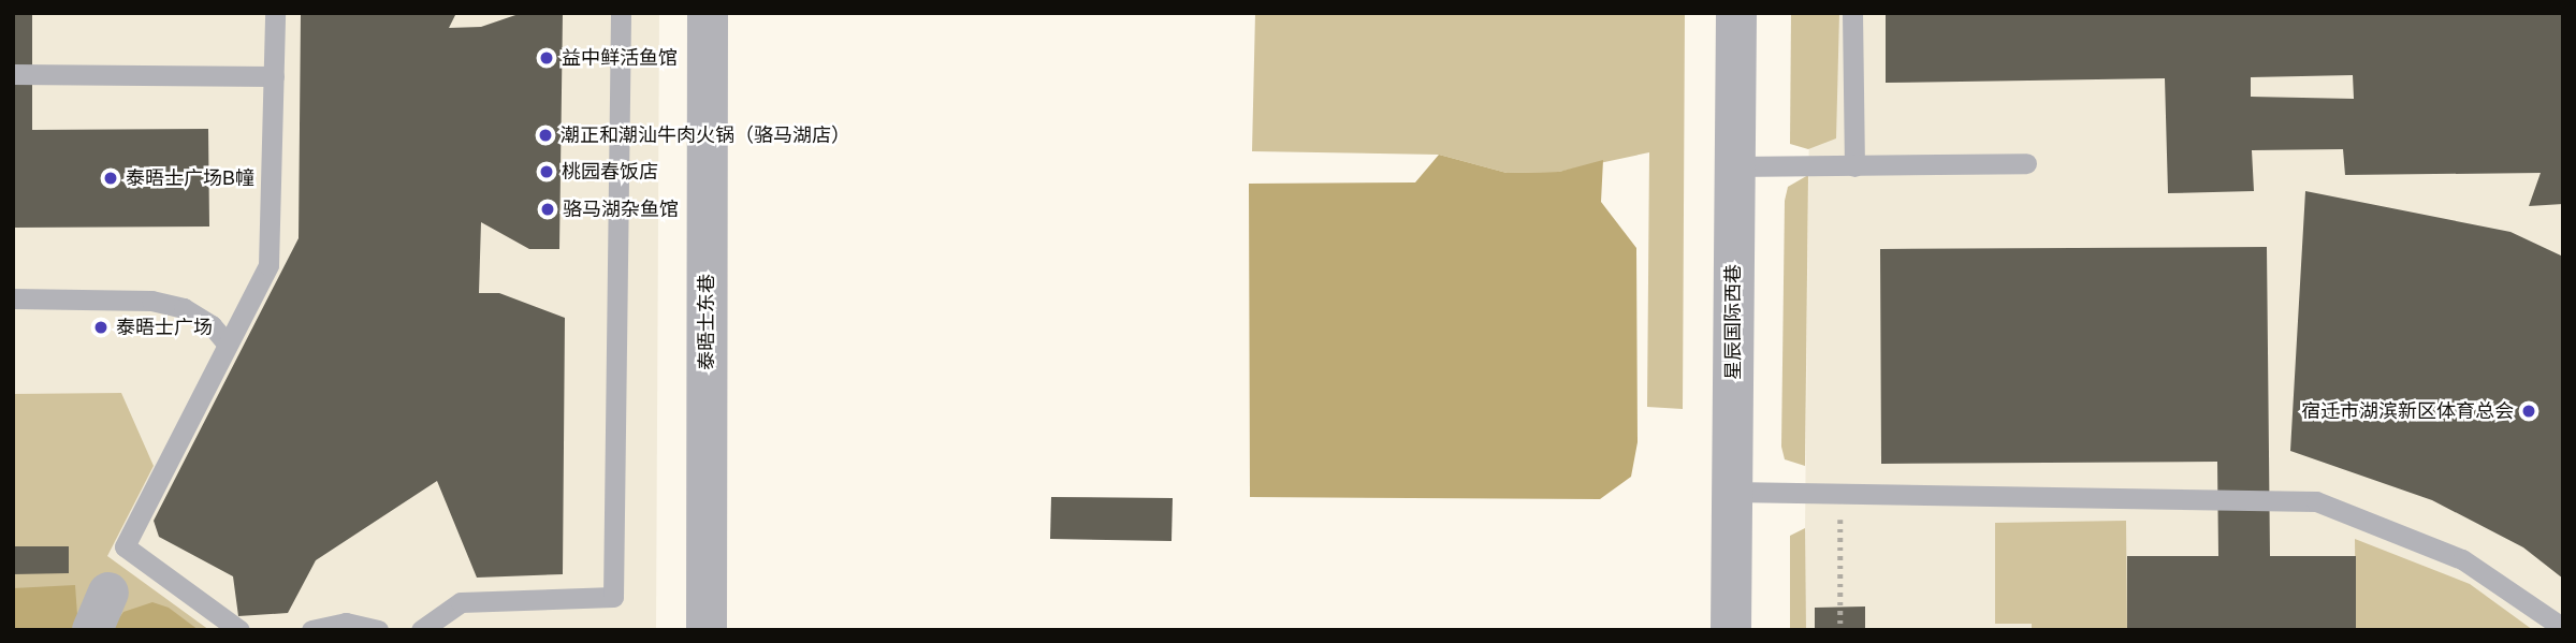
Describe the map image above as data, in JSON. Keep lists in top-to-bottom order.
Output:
{
  "streets": {
    "street": ["泰晤士东巷", "星辰国际西巷"]
  },
  "places": [
    "益中鲜活鱼馆",
    "潮正和潮汕牛肉火锅（骆马湖店）",
    "桃园春饭店",
    "泰晤士广场B幢",
    "骆马湖杂鱼馆",
    "泰晤士广场",
    "宿迁市湖滨新区体育总会"
  ]
}
